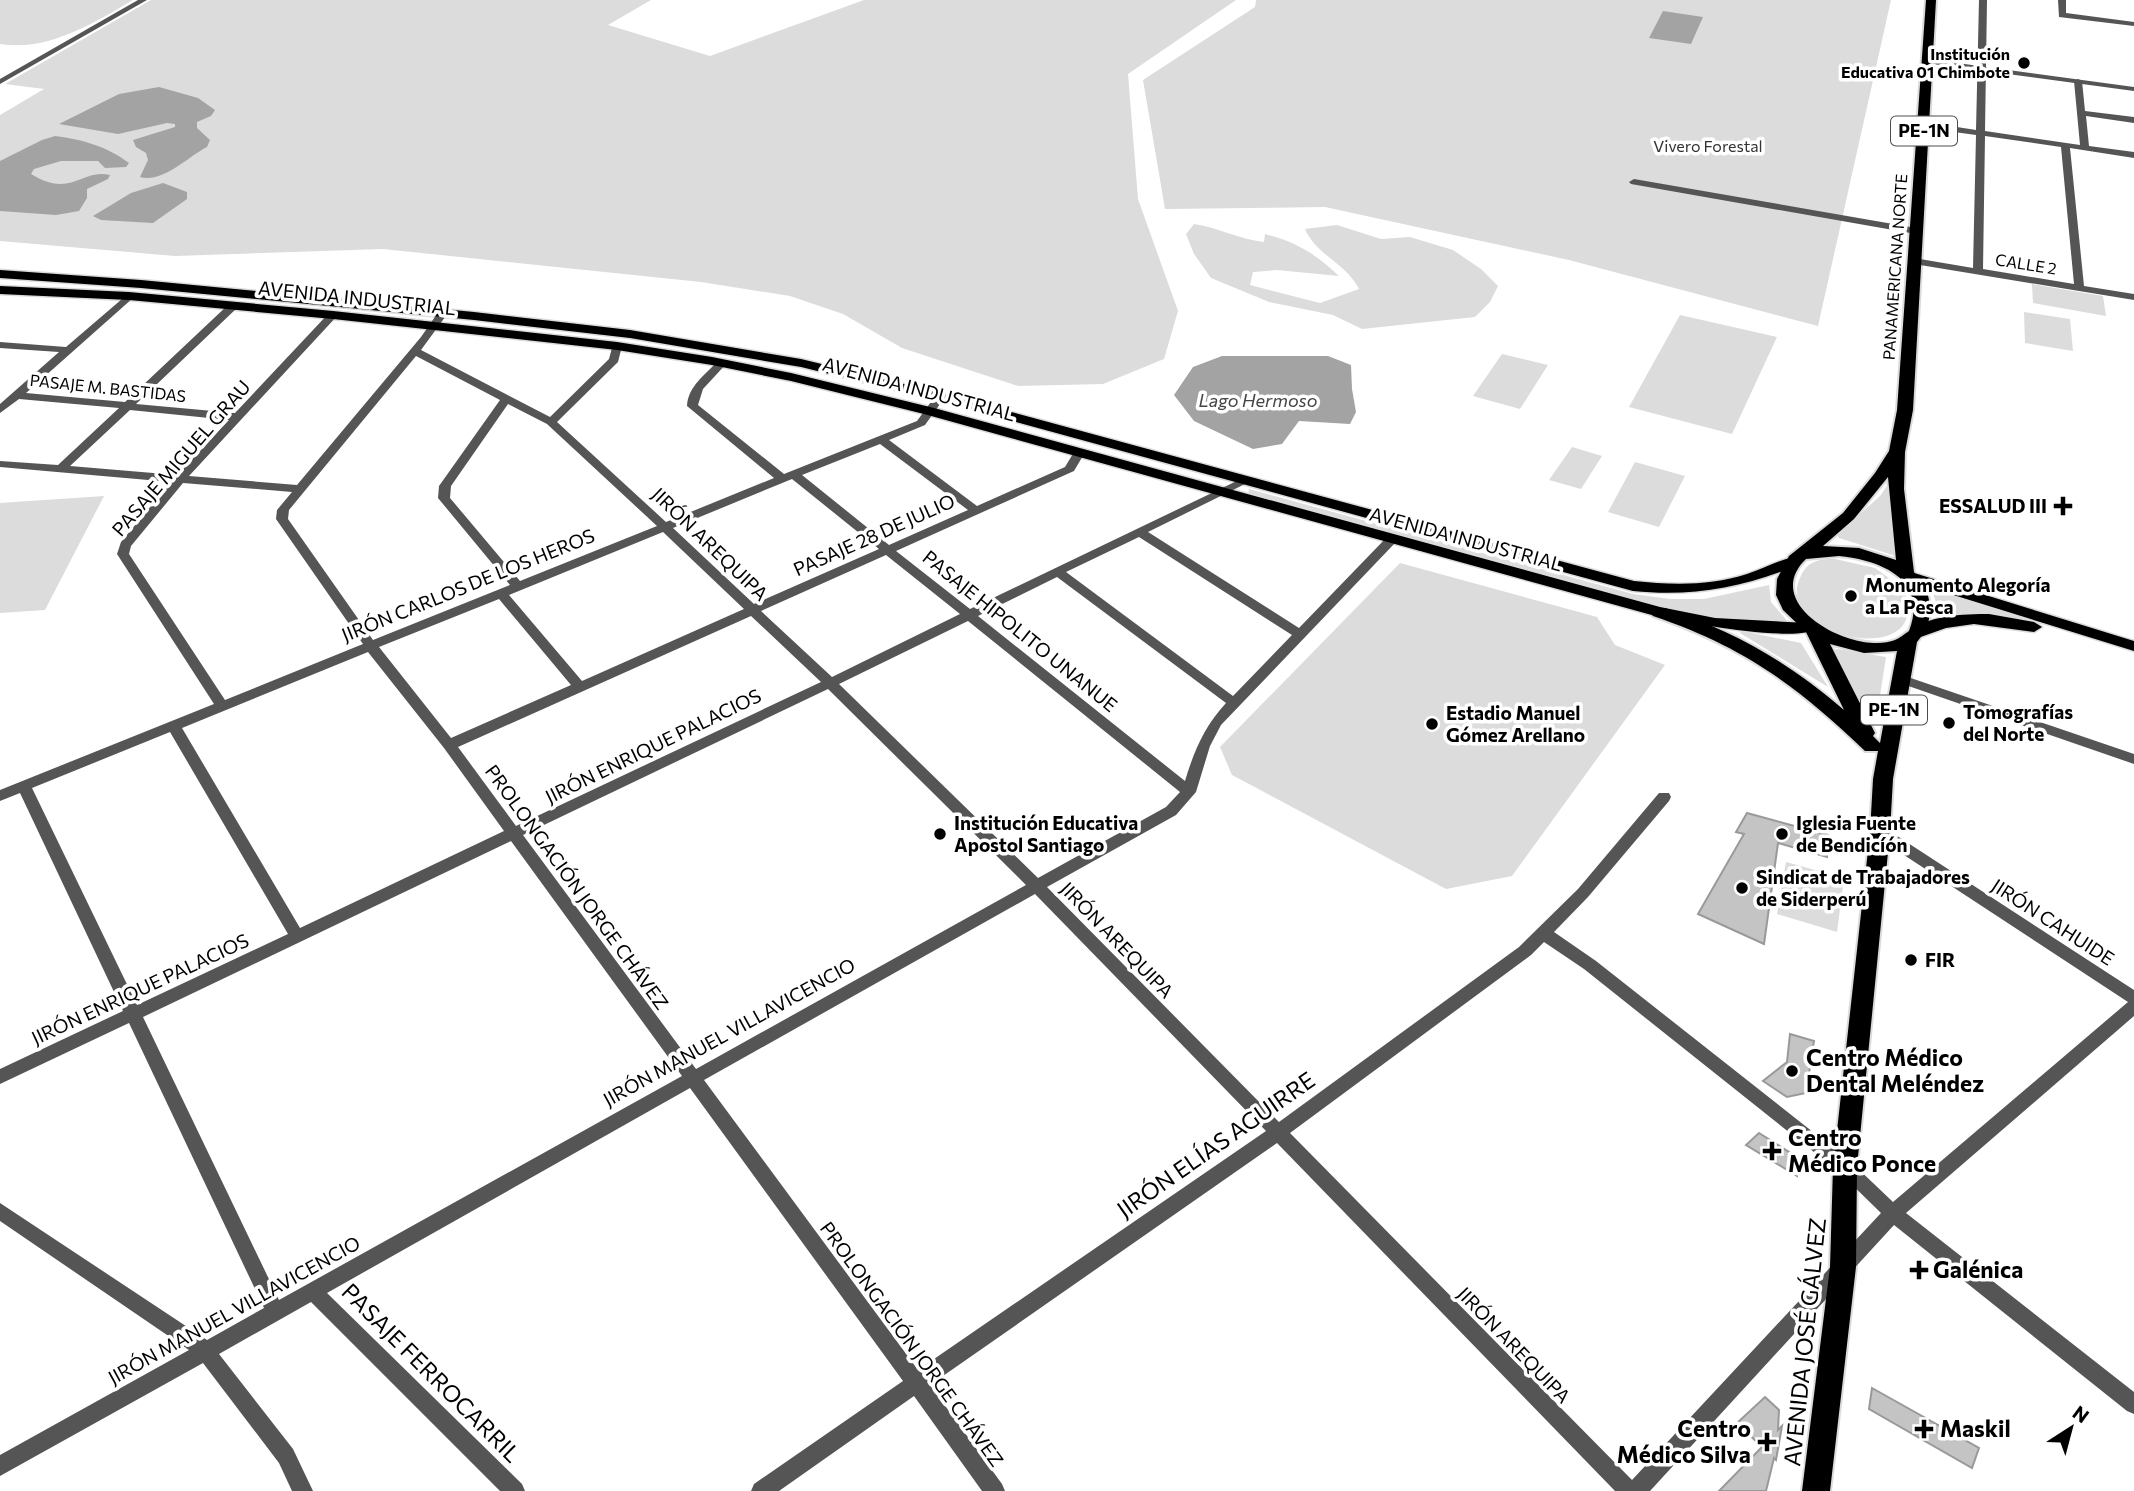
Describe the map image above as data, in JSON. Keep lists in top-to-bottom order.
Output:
{
  "streets": {
    "highway": ["PE-1N", "PANAMERICANA NORTE", "AVENIDA JOSÉ GÁLVEZ"],
    "main road": ["AVENIDA INDUSTRIAL"],
    "street": [
      "CALLE 2",
      "PASAJE M. BASTIDAS",
      "PASAJE MIGUEL GRAU",
      "PASAJE 28 DE JULIO",
      "JIRÓN AREQUIPA",
      "JIRÓN CARLOS DE LOS HEROS",
      "PASAJE HIPOLITO UNANUE",
      "JIRÓN ENRIQUE PALACIOS",
      "PROLONGACIÓN JORGE CHÁVEZ",
      "JIRÓN CAHUIDE",
      "JIRÓN MANUEL VILLAVICENCIO",
      "JIRÓN ELÍAS AGUIRRE",
      "PASAJE FERROCARRIL"
    ]
  },
  "crossings": [
    ["PE-1N", "PANAMERICANA NORTE"],
    ["PE-1N", "AVENIDA INDUSTRIAL"],
    ["PE-1N", "AVENIDA JOSÉ GÁLVEZ"],
    ["CALLE 2", "PANAMERICANA NORTE"],
    ["PANAMERICANA NORTE", "AVENIDA INDUSTRIAL"],
    ["PANAMERICANA NORTE", "AVENIDA JOSÉ GÁLVEZ"],
    ["AVENIDA INDUSTRIAL", "PASAJE MIGUEL GRAU"],
    ["AVENIDA INDUSTRIAL", "PASAJE 28 DE JULIO"],
    ["AVENIDA INDUSTRIAL", "JIRÓN CARLOS DE LOS HEROS"],
    ["AVENIDA INDUSTRIAL", "PASAJE HIPOLITO UNANUE"],
    ["AVENIDA INDUSTRIAL", "JIRÓN ENRIQUE PALACIOS"],
    ["AVENIDA INDUSTRIAL", "PROLONGACIÓN JORGE CHÁVEZ"],
    ["AVENIDA INDUSTRIAL", "AVENIDA JOSÉ GÁLVEZ"],
    ["PASAJE M. BASTIDAS", "PASAJE MIGUEL GRAU"],
    ["PASAJE MIGUEL GRAU", "JIRÓN CARLOS DE LOS HEROS"],
    ["PASAJE 28 DE JULIO", "JIRÓN AREQUIPA"],
    ["PASAJE 28 DE JULIO", "PASAJE HIPOLITO UNANUE"],
    ["PASAJE 28 DE JULIO", "PROLONGACIÓN JORGE CHÁVEZ"],
    ["JIRÓN AREQUIPA", "JIRÓN CARLOS DE LOS HEROS"],
    ["JIRÓN AREQUIPA", "JIRÓN ENRIQUE PALACIOS"],
    ["JIRÓN AREQUIPA", "PROLONGACIÓN JORGE CHÁVEZ"],
    ["JIRÓN AREQUIPA", "JIRÓN MANUEL VILLAVICENCIO"],
    ["JIRÓN AREQUIPA", "JIRÓN ELÍAS AGUIRRE"],
    ["JIRÓN CARLOS DE LOS HEROS", "PASAJE HIPOLITO UNANUE"],
    ["JIRÓN CARLOS DE LOS HEROS", "PROLONGACIÓN JORGE CHÁVEZ"],
    ["PASAJE HIPOLITO UNANUE", "JIRÓN ENRIQUE PALACIOS"],
    ["PASAJE HIPOLITO UNANUE", "JIRÓN MANUEL VILLAVICENCIO"],
    ["JIRÓN ENRIQUE PALACIOS", "PROLONGACIÓN JORGE CHÁVEZ"],
    ["PROLONGACIÓN JORGE CHÁVEZ", "JIRÓN MANUEL VILLAVICENCIO"],
    ["PROLONGACIÓN JORGE CHÁVEZ", "JIRÓN ELÍAS AGUIRRE"],
    ["JIRÓN CAHUIDE", "AVENIDA JOSÉ GÁLVEZ"],
    ["JIRÓN MANUEL VILLAVICENCIO", "PASAJE FERROCARRIL"]
  ],
  "water": ["Lago Hermoso"],
  "parks": ["Vivero Forestal"],
  "places": {
    "other": [
      "Institución Educativa 01 Chimbote",
      "Monumento Alegoría a La Pesca",
      "Tomografías del Norte",
      "Estadio Manuel Gómez Arellano",
      "Institución Educativa Apostol Santiago",
      "Iglesia Fuente de Bendicíón",
      "Sindicat de Trabajadores de Siderperú",
      "FIR",
      "Centro Médico Dental Meléndez"
    ],
    "health": [
      "ESSALUD III",
      "Centro Médico Ponce",
      "Galénica",
      "Maskil",
      "Centro Médico Silva"
    ]
  },
  "north": "top right"
}
